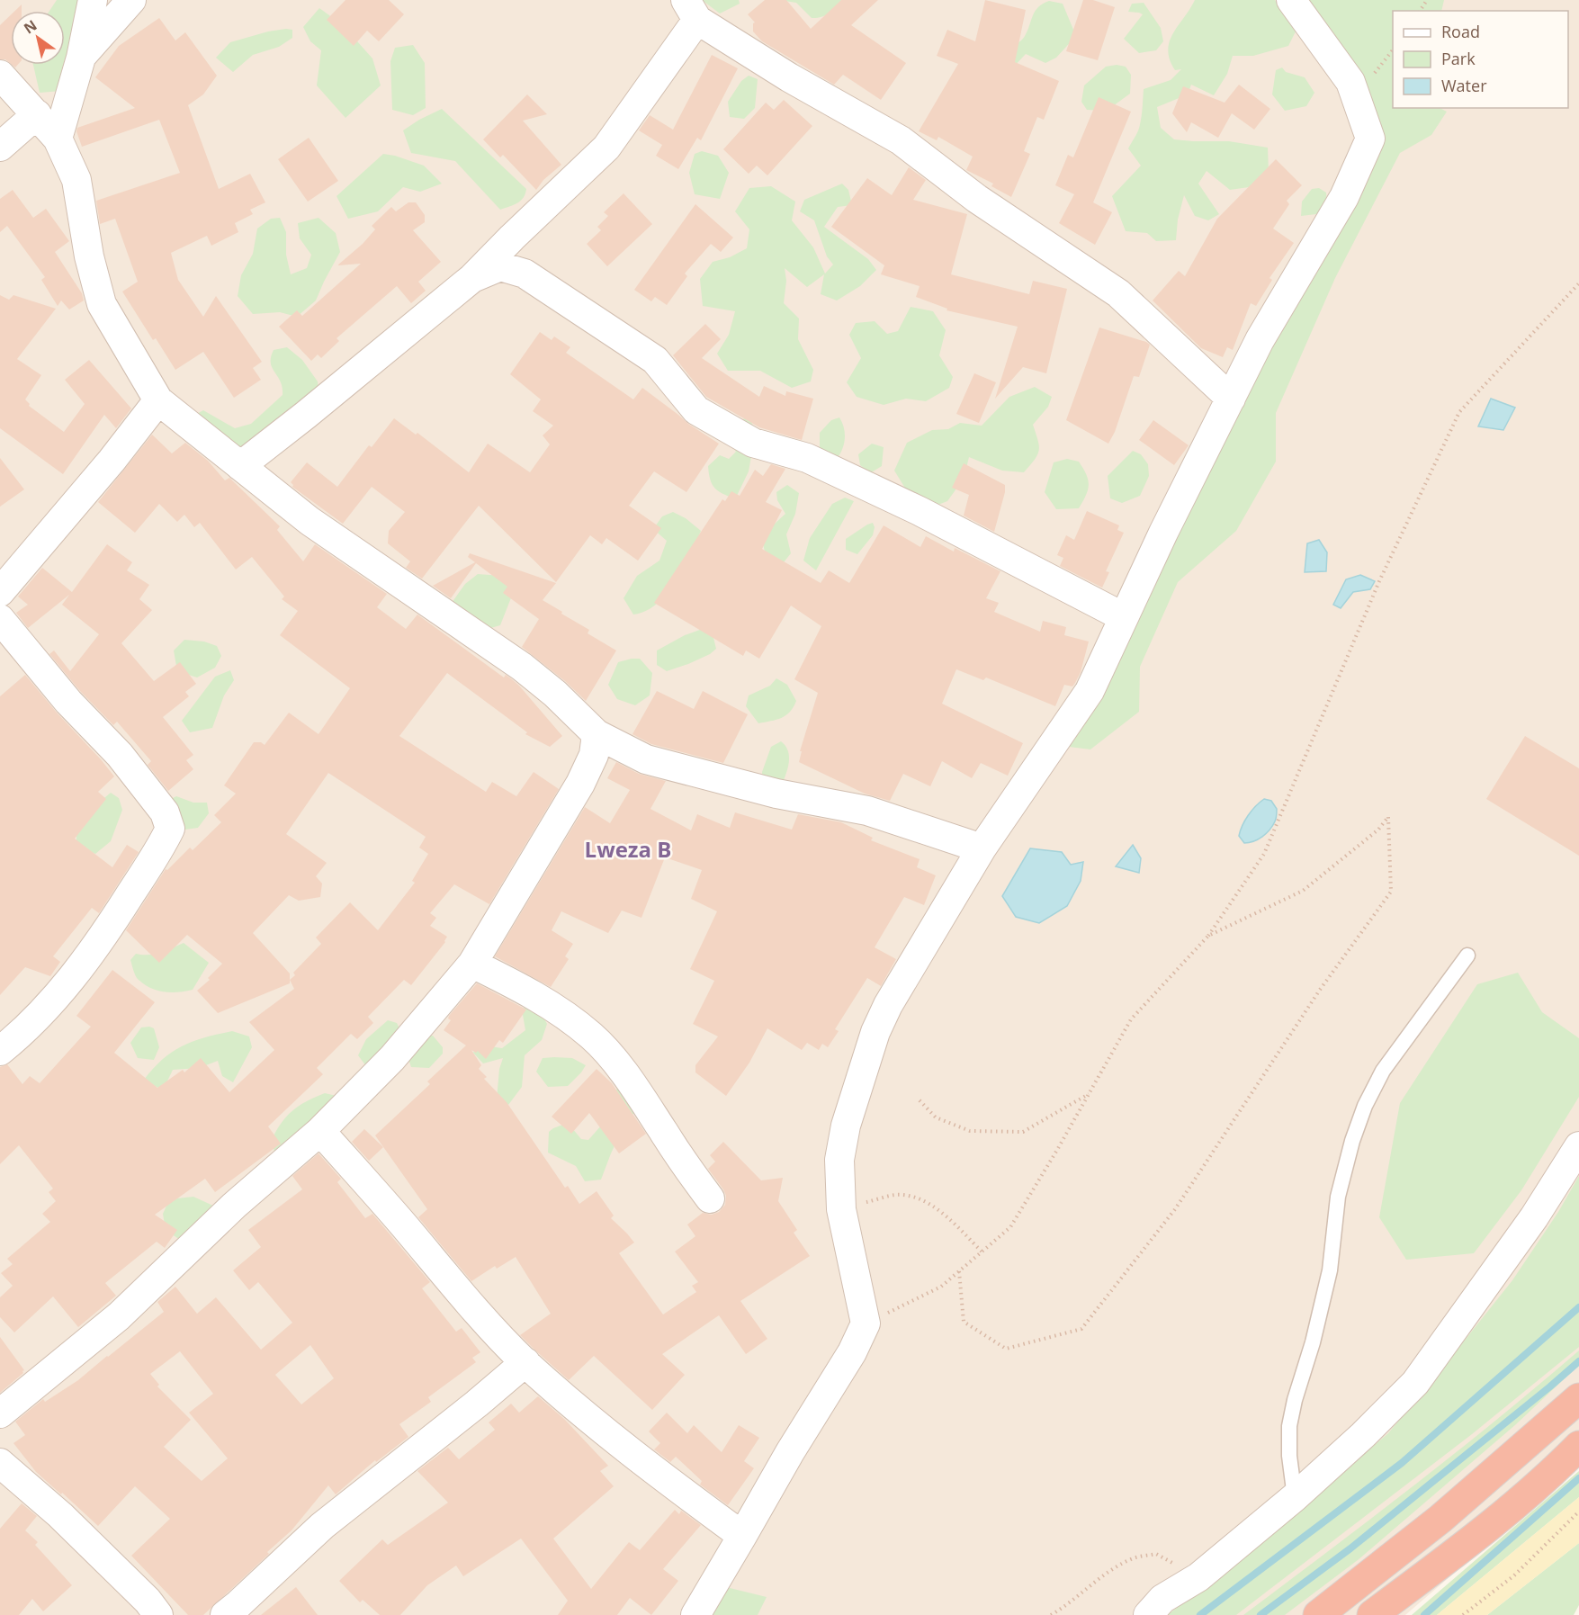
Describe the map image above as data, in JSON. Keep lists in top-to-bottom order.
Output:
{
  "districts": ["Lweza B"],
  "legend": ["Road", "Park", "Water"],
  "north": "top left"
}
